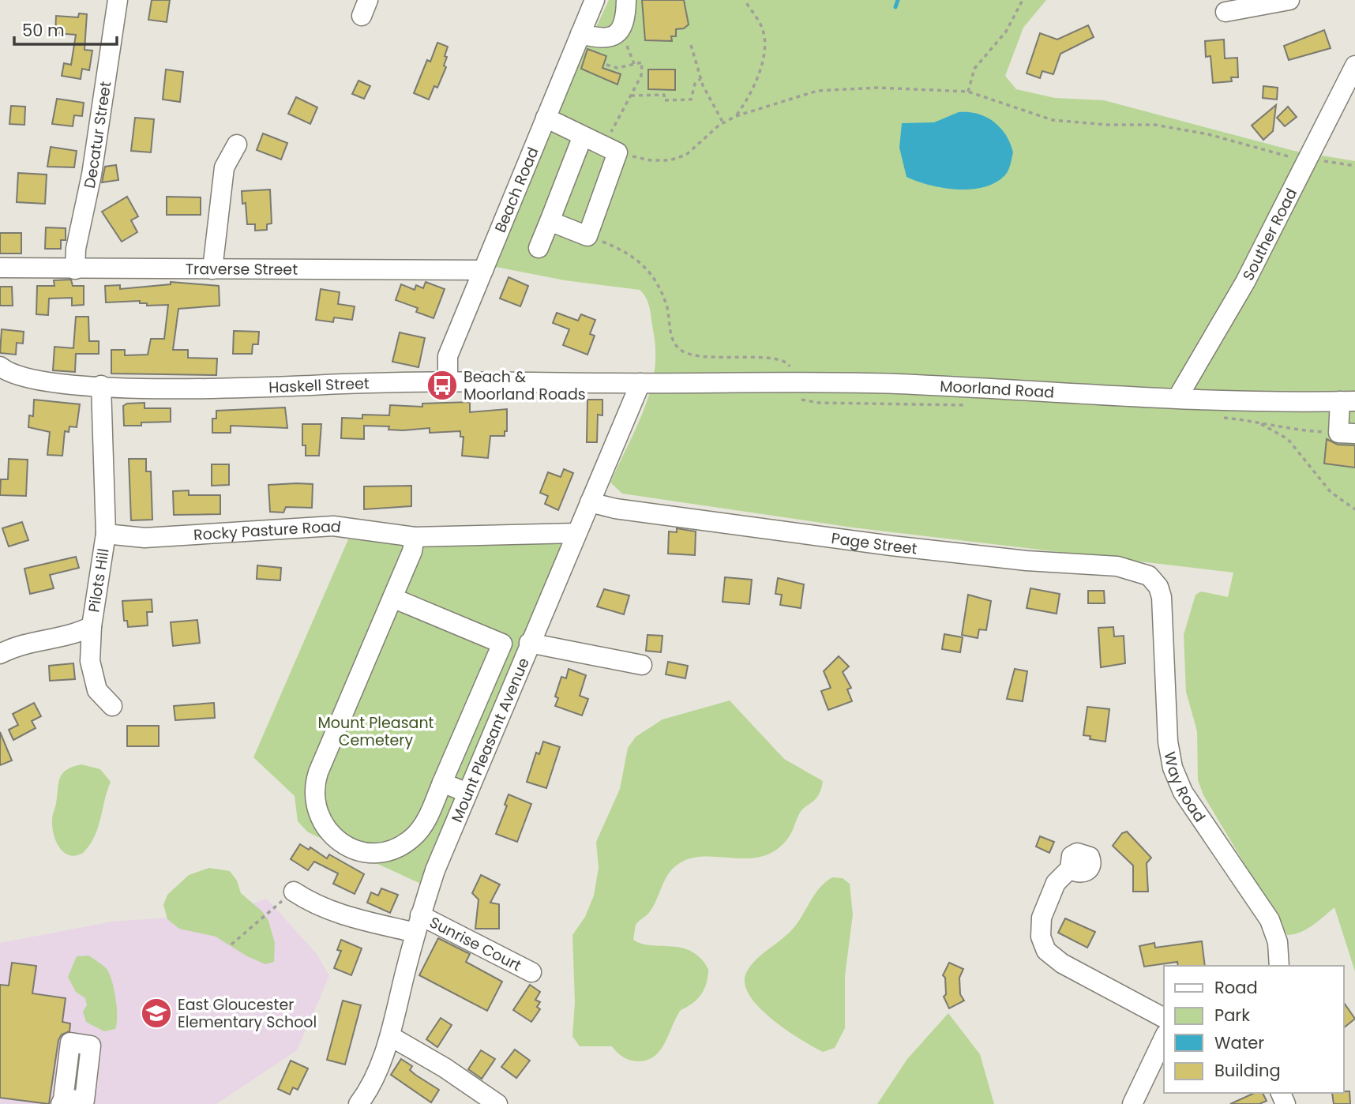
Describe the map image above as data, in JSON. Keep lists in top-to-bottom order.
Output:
{
  "streets": {
    "street": [
      "Decatur Street",
      "Beach Road",
      "Souther Road",
      "Traverse Street",
      "Haskell Street",
      "Moorland Road",
      "Rocky Pasture Road",
      "Page Street",
      "Pilots Hill",
      "Mount Pleasant Avenue",
      "Way Road",
      "Sunrise Court"
    ]
  },
  "crossings": [
    ["Decatur Street", "Traverse Street"],
    ["Beach Road", "Traverse Street"],
    ["Beach Road", "Haskell Street"],
    ["Souther Road", "Moorland Road"],
    ["Haskell Street", "Moorland Road"],
    ["Haskell Street", "Mount Pleasant Avenue"],
    ["Moorland Road", "Mount Pleasant Avenue"],
    ["Rocky Pasture Road", "Pilots Hill"],
    ["Rocky Pasture Road", "Mount Pleasant Avenue"],
    ["Page Street", "Mount Pleasant Avenue"],
    ["Page Street", "Way Road"],
    ["Mount Pleasant Avenue", "Sunrise Court"]
  ],
  "parks": ["Mount Pleasant Cemetery"],
  "places": {
    "bus stop": ["Beach & Moorland Roads"],
    "school or university": ["East Gloucester Elementary School"]
  },
  "legend": [
    "Road",
    "Park",
    "Water",
    "Building"
  ],
  "scale_bar": "50 m"
}
